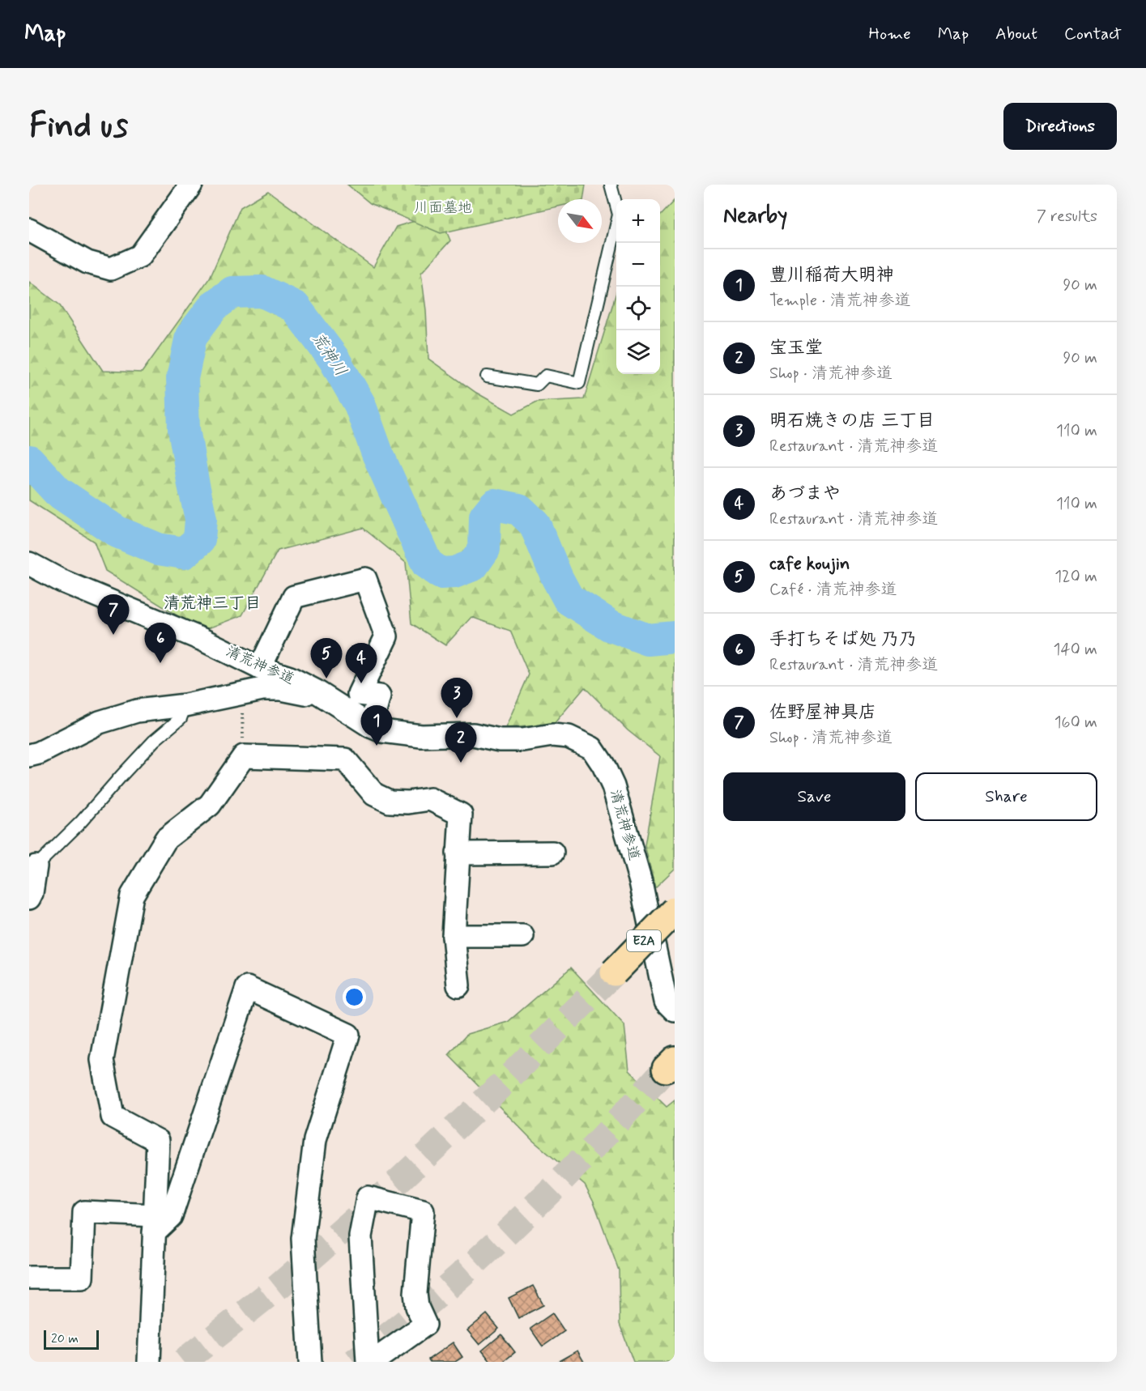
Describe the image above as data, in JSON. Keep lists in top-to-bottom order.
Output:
{
  "streets": {
    "highway": ["E2A"],
    "street": ["清荒神参道"]
  },
  "districts": ["清荒神三丁目"],
  "water": ["荒神川"],
  "parks": ["川面墓地"],
  "scale_bar": "20 m",
  "north": "bottom right",
  "page": {
    "header": "Map",
    "nav": [
      "Home",
      "Map",
      "About",
      "Contact"
    ],
    "buttons": [
      "Directions",
      ["Save", "Share"]
    ],
    "title": "Find us",
    "heading": ["Nearby", "7 results"],
    "map_buttons": ["+", "−"],
    "list": [
      {
        "mark": "1",
        "name": "豊川稲荷大明神",
        "note": "Temple · 清荒神参道",
        "value": "90 m"
      },
      {
        "mark": "2",
        "name": "宝玉堂",
        "note": "Shop · 清荒神参道",
        "value": "90 m"
      },
      {
        "mark": "3",
        "name": "明石焼きの店 三丁目",
        "note": "Restaurant · 清荒神参道",
        "value": "110 m"
      },
      {
        "mark": "4",
        "name": "あづまや",
        "note": "Restaurant · 清荒神参道",
        "value": "110 m"
      },
      {
        "mark": "5",
        "name": "cafe koujin",
        "note": "Café · 清荒神参道",
        "value": "120 m"
      },
      {
        "mark": "6",
        "name": "手打ちそば処 乃乃",
        "note": "Restaurant · 清荒神参道",
        "value": "140 m"
      },
      {
        "mark": "7",
        "name": "佐野屋神具店",
        "note": "Shop · 清荒神参道",
        "value": "160 m"
      }
    ],
    "pins": [
      "7",
      "6",
      "5",
      "4",
      "3",
      "1",
      "2"
    ],
    "scale": "20 m"
  }
}
